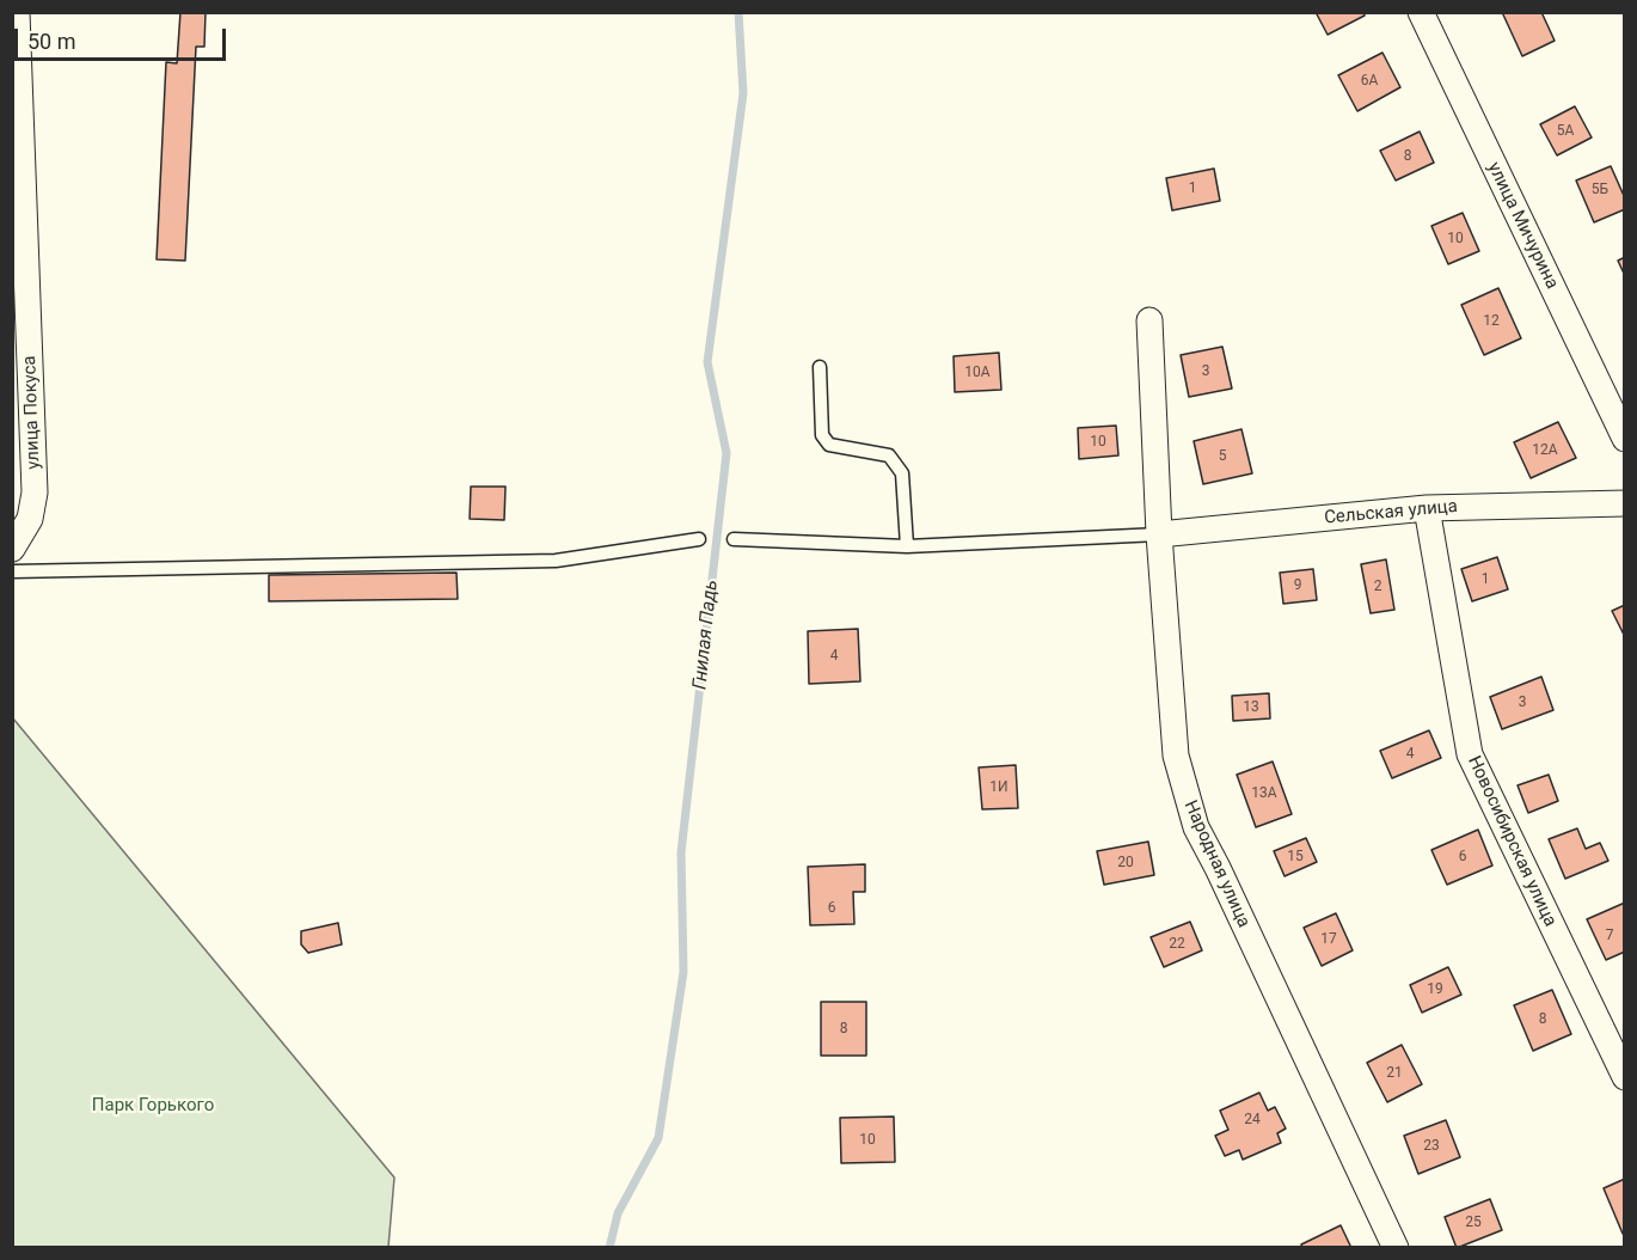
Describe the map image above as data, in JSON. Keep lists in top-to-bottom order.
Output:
{
  "streets": {
    "street": [
      "улица Мичурина",
      "улица Покуса",
      "Сельская улица",
      "Новосибирская улица",
      "Народная улица"
    ]
  },
  "crossings": [
    ["Сельская улица", "Новосибирская улица"],
    ["Сельская улица", "Народная улица"]
  ],
  "water": ["Гнилая Падь"],
  "parks": ["Парк Горького"],
  "house_numbers": [
    "6А",
    "5А",
    "8",
    "1",
    "5Б",
    "10",
    "12",
    "3",
    "10А",
    "10",
    "12А",
    "5",
    "1",
    "9",
    "2",
    "4",
    "3",
    "13",
    "4",
    "1И",
    "13А",
    "15",
    "6",
    "20",
    "6",
    "7",
    "17",
    "22",
    "19",
    "8",
    "8",
    "21",
    "24",
    "10",
    "23",
    "25"
  ],
  "scale_bar": "50 m"
}
